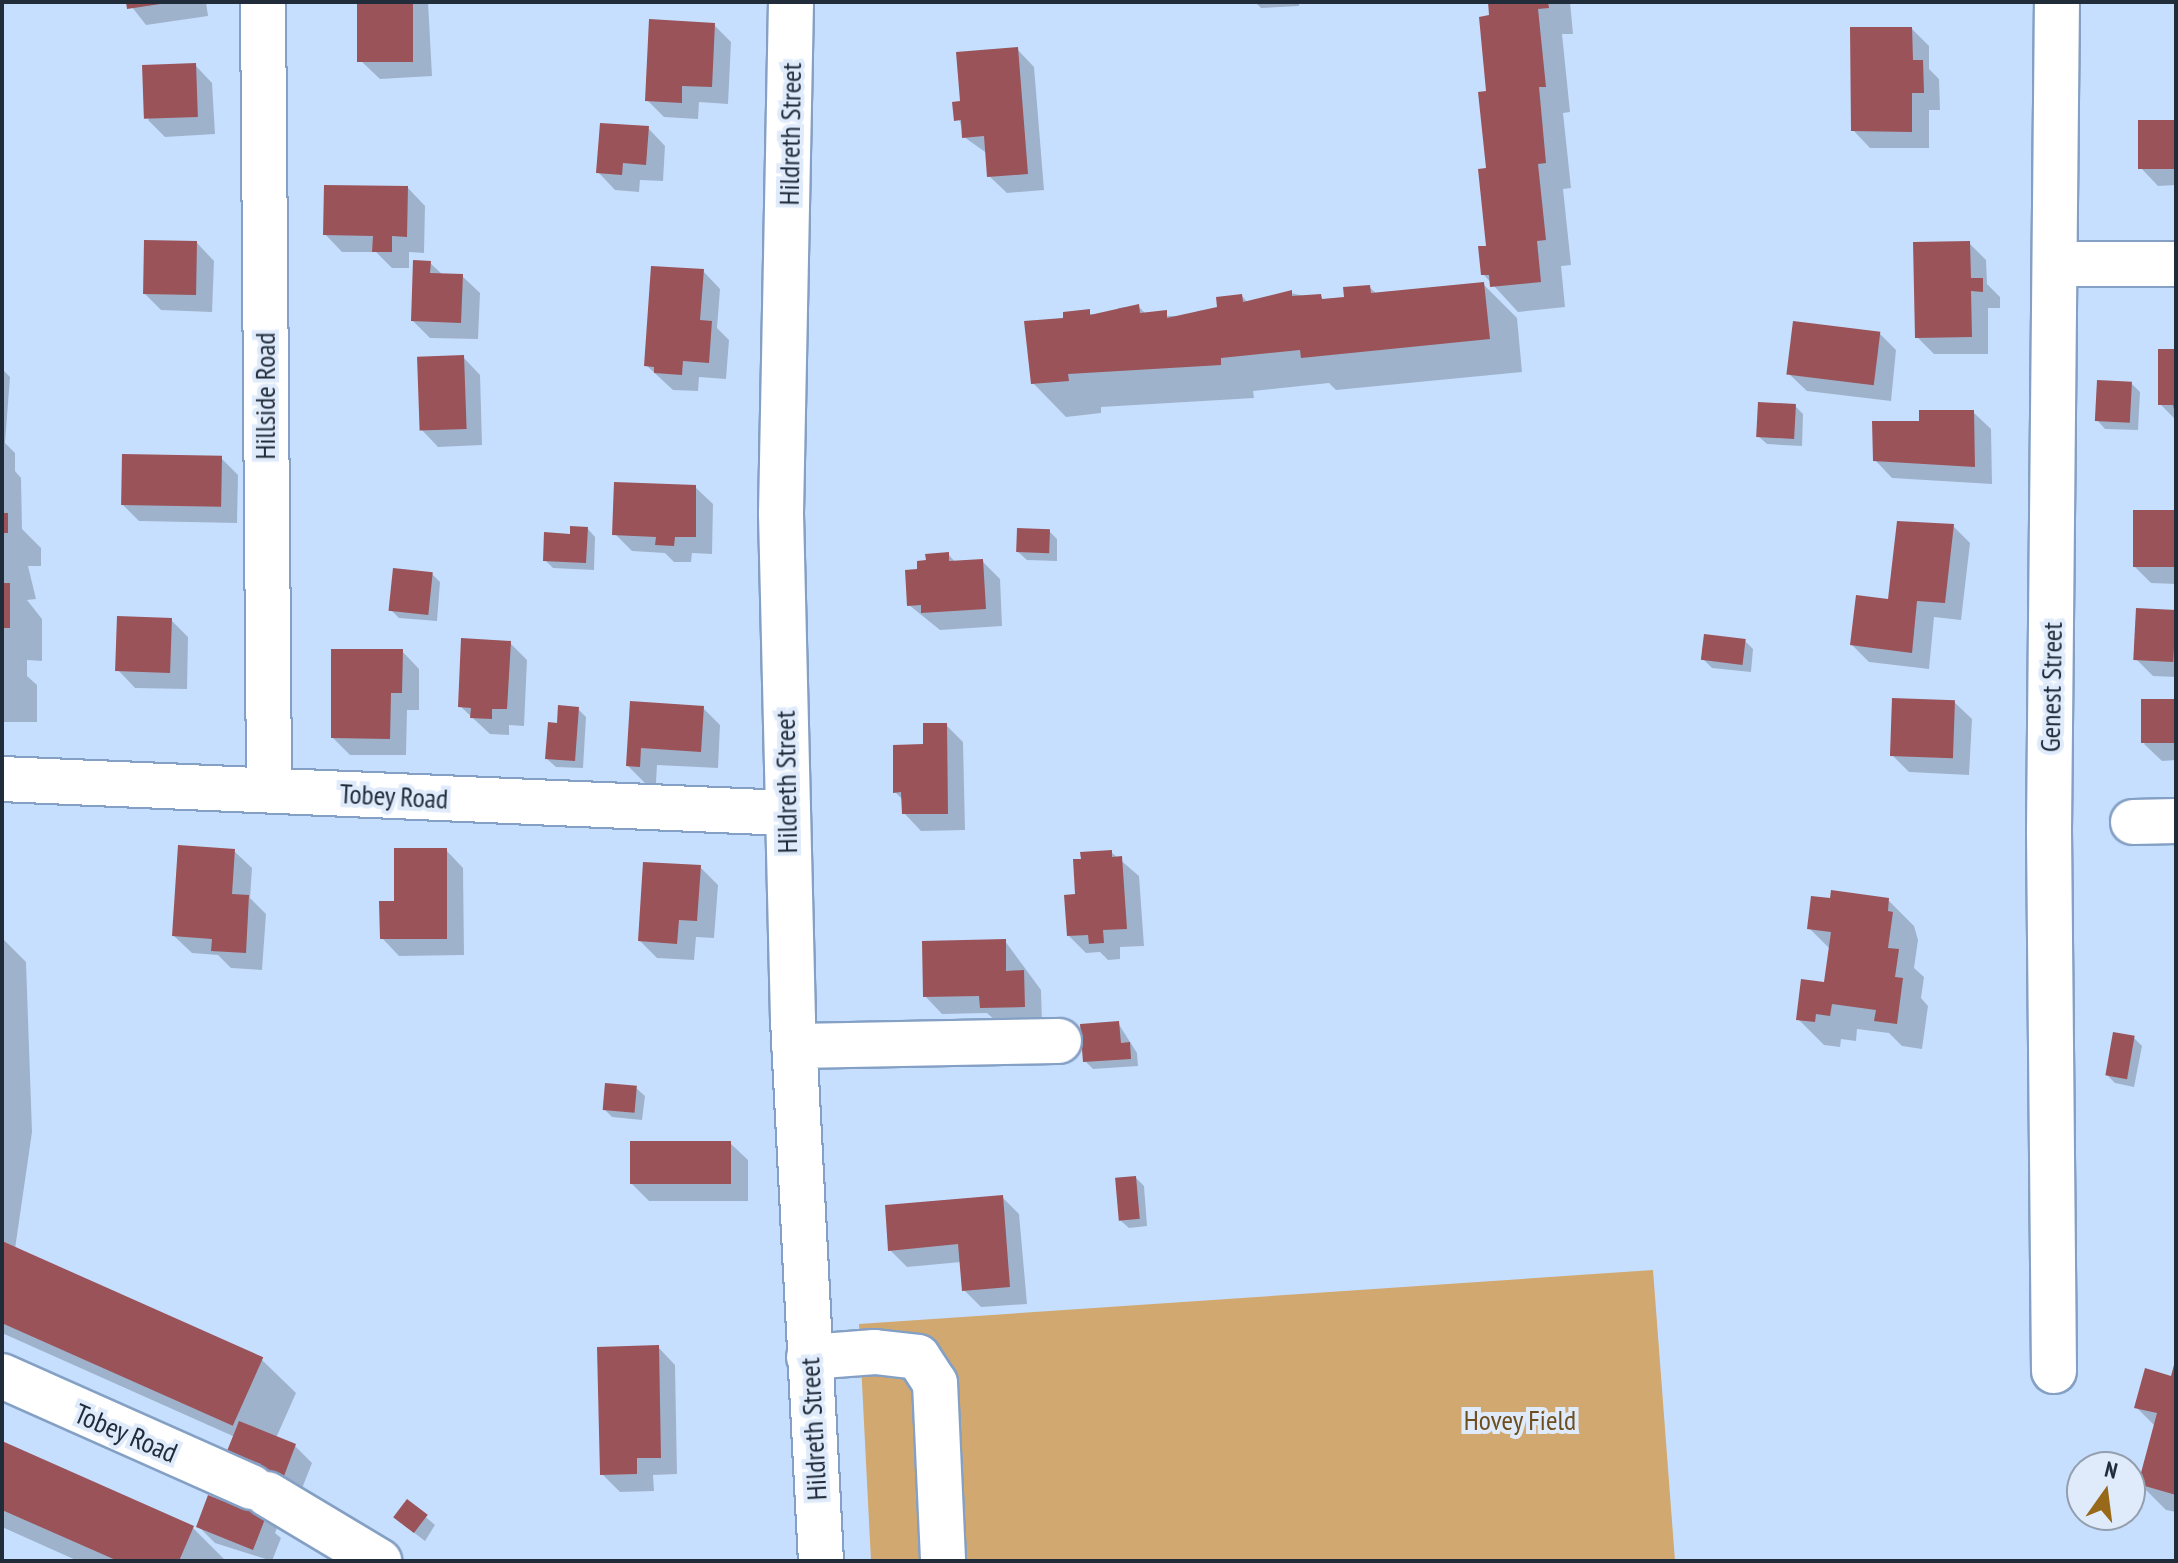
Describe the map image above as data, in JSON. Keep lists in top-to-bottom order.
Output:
{
  "streets": {
    "street": [
      "Hildreth Street",
      "Hillside Road",
      "Genest Street",
      "Tobey Road"
    ]
  },
  "crossings": [
    ["Hildreth Street", "Tobey Road"],
    ["Hillside Road", "Tobey Road"]
  ],
  "parks": ["Hovey Field"],
  "north": "top"
}
